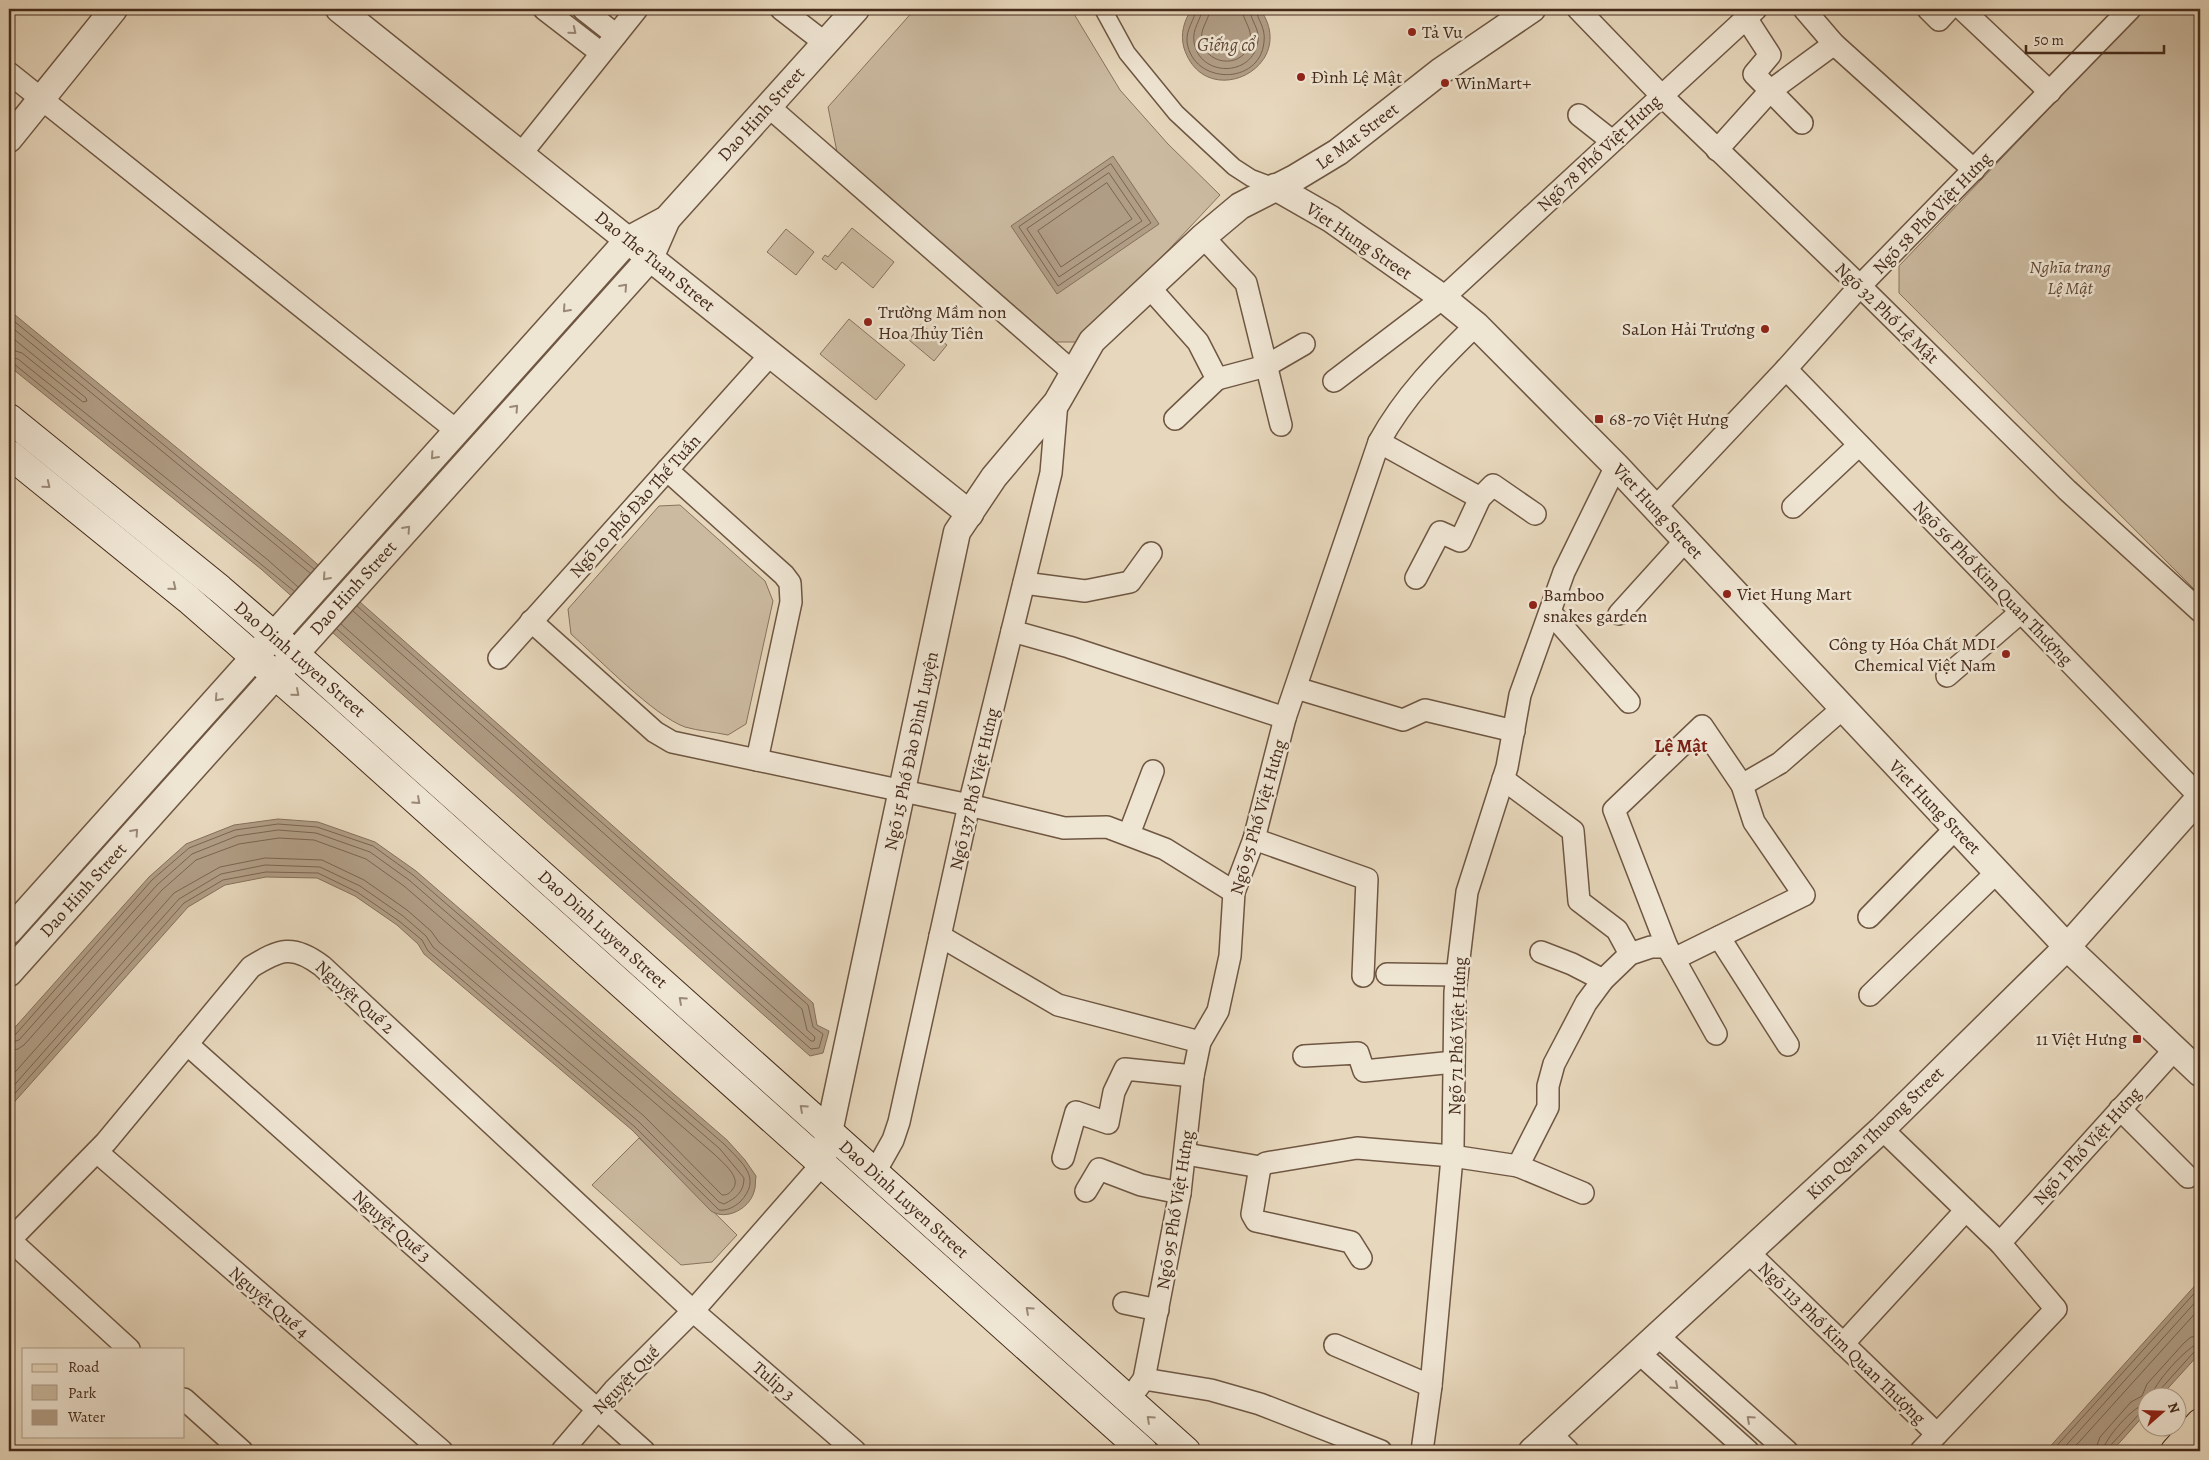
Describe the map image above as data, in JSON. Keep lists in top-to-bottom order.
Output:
{
  "streets": {
    "main road": ["Dao Dinh Luyen Street"],
    "street": [
      "Dao Hinh Street",
      "Le Mat Street",
      "Ngõ 78 Phố Việt Hưng",
      "Ngõ 58 Phố Việt Hưng",
      "Viet Hung Street",
      "Dao The Tuan Street",
      "Ngõ 32 Phố Lệ Mật",
      "Ngõ 10 phố Đào Thế Tuấn",
      "Ngõ 56 Phố Kim Quan Thượng",
      "Ngõ 15 Phố Đào Đình Luyện",
      "Ngõ 137 Phố Việt Hưng",
      "Ngõ 95 Phố Việt Hưng",
      "Nguyệt Quế 2",
      "Ngõ 71 Phố Việt Hưng",
      "Kim Quan Thuong Street",
      "Ngõ 1 Phố Việt Hưng",
      "Nguyệt Quế 3",
      "Nguyệt Quế 4",
      "Ngõ 113 Phố Kim Quan Thượng",
      "Nguyệt Quế",
      "Tulip 3"
    ]
  },
  "crossings": [
    ["Dao Hinh Street", "Dao The Tuan Street"],
    ["Dao Hinh Street", "Dao Dinh Luyen Street"],
    ["Le Mat Street", "Viet Hung Street"],
    ["Ngõ 78 Phố Việt Hưng", "Viet Hung Street"],
    ["Ngõ 78 Phố Việt Hưng", "Ngõ 32 Phố Lệ Mật"],
    ["Ngõ 58 Phố Việt Hưng", "Viet Hung Street"],
    ["Ngõ 58 Phố Việt Hưng", "Ngõ 32 Phố Lệ Mật"],
    ["Ngõ 58 Phố Việt Hưng", "Ngõ 56 Phố Kim Quan Thượng"],
    ["Viet Hung Street", "Ngõ 95 Phố Việt Hưng"],
    ["Viet Hung Street", "Ngõ 71 Phố Việt Hưng"],
    ["Viet Hung Street", "Kim Quan Thuong Street"],
    ["Viet Hung Street", "Ngõ 1 Phố Việt Hưng"],
    ["Dao The Tuan Street", "Ngõ 10 phố Đào Thế Tuấn"],
    ["Dao The Tuan Street", "Ngõ 15 Phố Đào Đình Luyện"],
    ["Ngõ 56 Phố Kim Quan Thượng", "Kim Quan Thuong Street"],
    ["Dao Dinh Luyen Street", "Ngõ 15 Phố Đào Đình Luyện"],
    ["Dao Dinh Luyen Street", "Ngõ 137 Phố Việt Hưng"],
    ["Dao Dinh Luyen Street", "Ngõ 95 Phố Việt Hưng"],
    ["Dao Dinh Luyen Street", "Nguyệt Quế"],
    ["Ngõ 15 Phố Đào Đình Luyện", "Ngõ 137 Phố Việt Hưng"],
    ["Ngõ 15 Phố Đào Đình Luyện", "Nguyệt Quế"],
    ["Nguyệt Quế 2", "Nguyệt Quế 3"],
    ["Nguyệt Quế 2", "Nguyệt Quế 4"],
    ["Nguyệt Quế 2", "Nguyệt Quế"],
    ["Nguyệt Quế 2", "Tulip 3"],
    ["Kim Quan Thuong Street", "Ngõ 113 Phố Kim Quan Thượng"],
    ["Nguyệt Quế 3", "Nguyệt Quế"],
    ["Nguyệt Quế", "Tulip 3"]
  ],
  "districts": ["Lệ Mật"],
  "water": ["Giếng cổ"],
  "parks": ["Nghĩa trang Lệ Mật"],
  "places": {
    "other": [
      "Tả Vu",
      "Đình Lệ Mật",
      "WinMart+",
      "Trường Mầm non Hoa Thủy Tiên",
      "SaLon Hải Trương",
      "Viet Hung Mart",
      "Bamboo snakes garden",
      "Công ty Hóa Chất MDI Chemical Việt Nam"
    ],
    "transit": ["68-70 Việt Hưng", "11 Việt Hưng"]
  },
  "legend": ["Road", "Park", "Water"],
  "scale_bar": "50 m",
  "north": "right"
}
